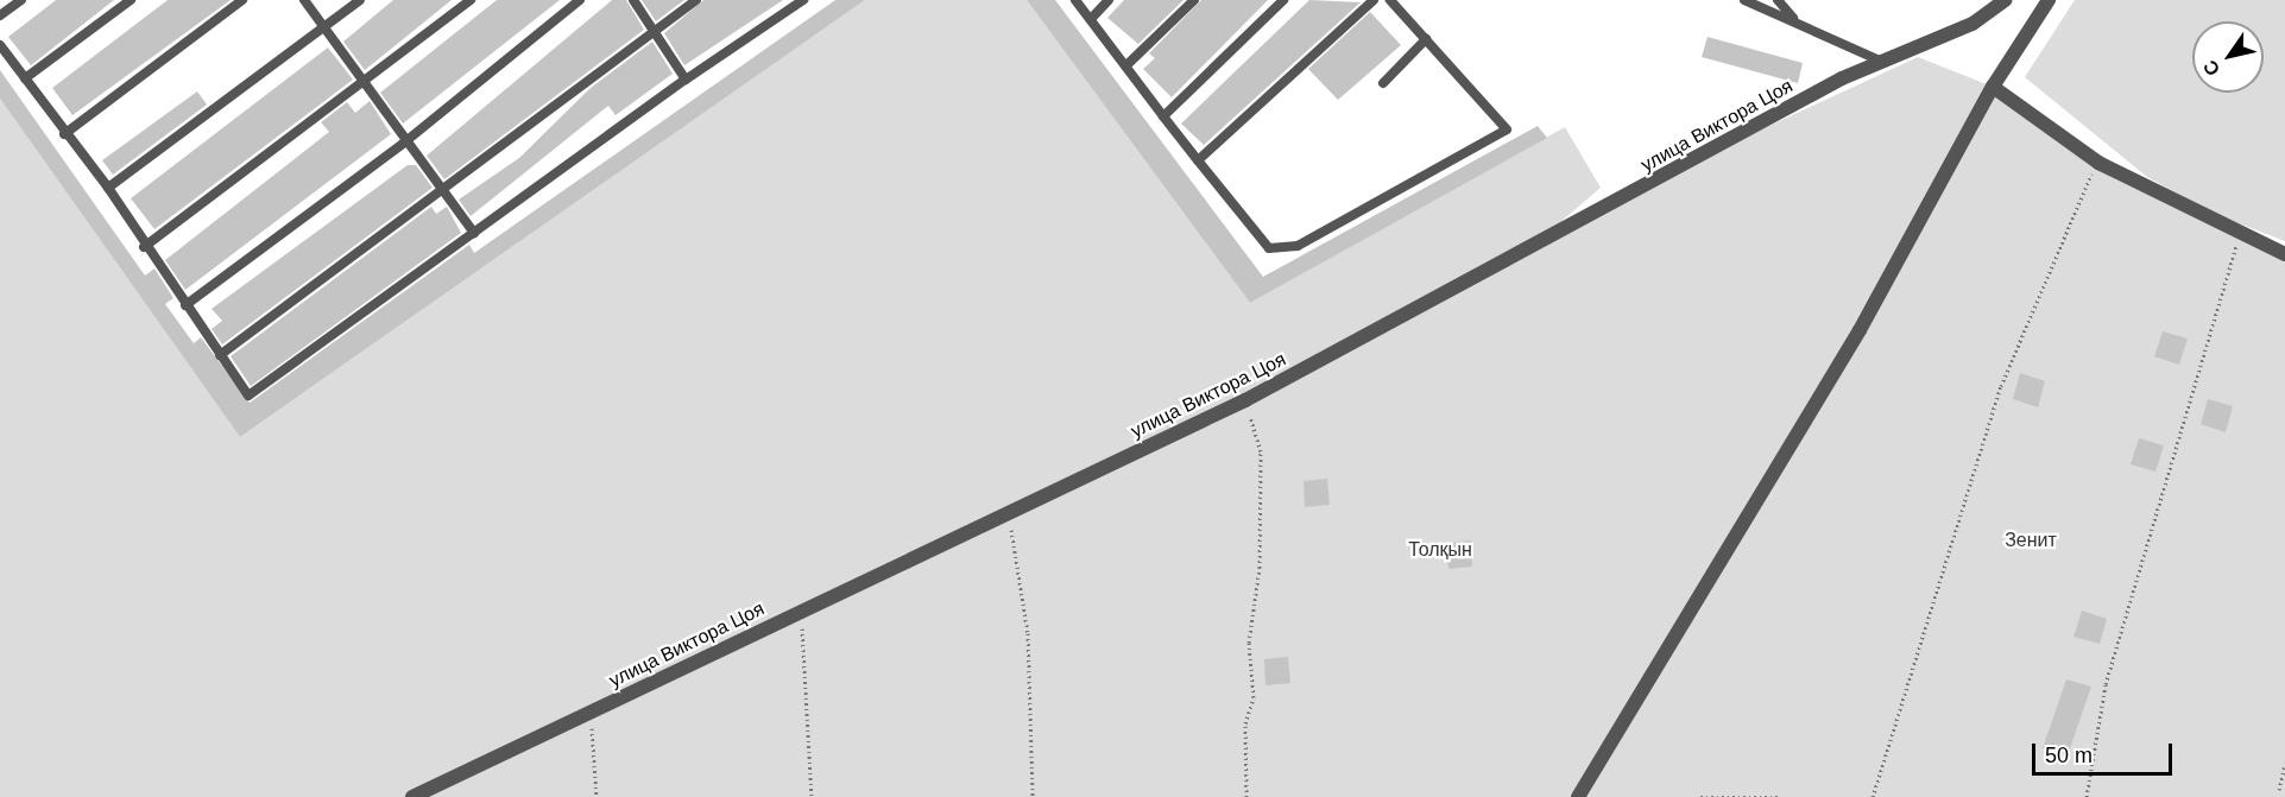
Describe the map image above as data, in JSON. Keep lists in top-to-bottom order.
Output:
{
  "streets": {
    "street": ["улица Виктора Цоя"]
  },
  "parks": ["Зенит", "Толқын"],
  "scale_bar": "50 m",
  "north": "bottom left"
}
